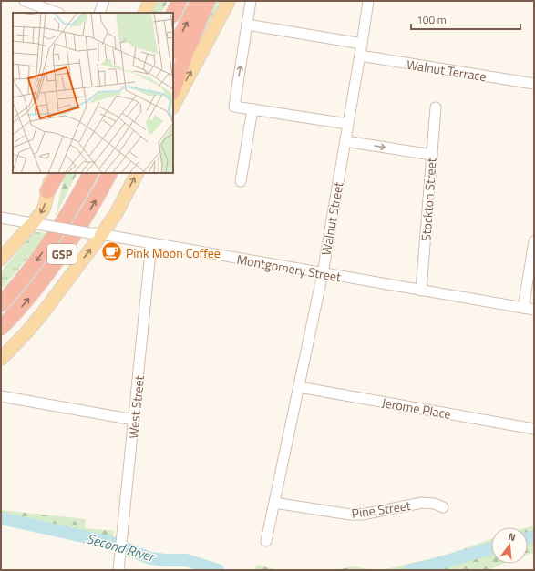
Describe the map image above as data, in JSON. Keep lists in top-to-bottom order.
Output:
{
  "streets": {
    "highway": ["GSP"],
    "street": [
      "Walnut Terrace",
      "Stockton Street",
      "Walnut Street",
      "Montgomery Street",
      "West Street",
      "Jerome Place",
      "Pine Street"
    ]
  },
  "crossings": [
    ["Walnut Terrace", "Walnut Street"],
    ["Stockton Street", "Montgomery Street"],
    ["Walnut Street", "Montgomery Street"],
    ["Walnut Street", "Jerome Place"],
    ["Walnut Street", "Pine Street"],
    ["Montgomery Street", "West Street"]
  ],
  "water": ["Second River"],
  "places": {
    "cafe": ["Pink Moon Coffee"]
  },
  "scale_bar": "100 m",
  "north": "top"
}
